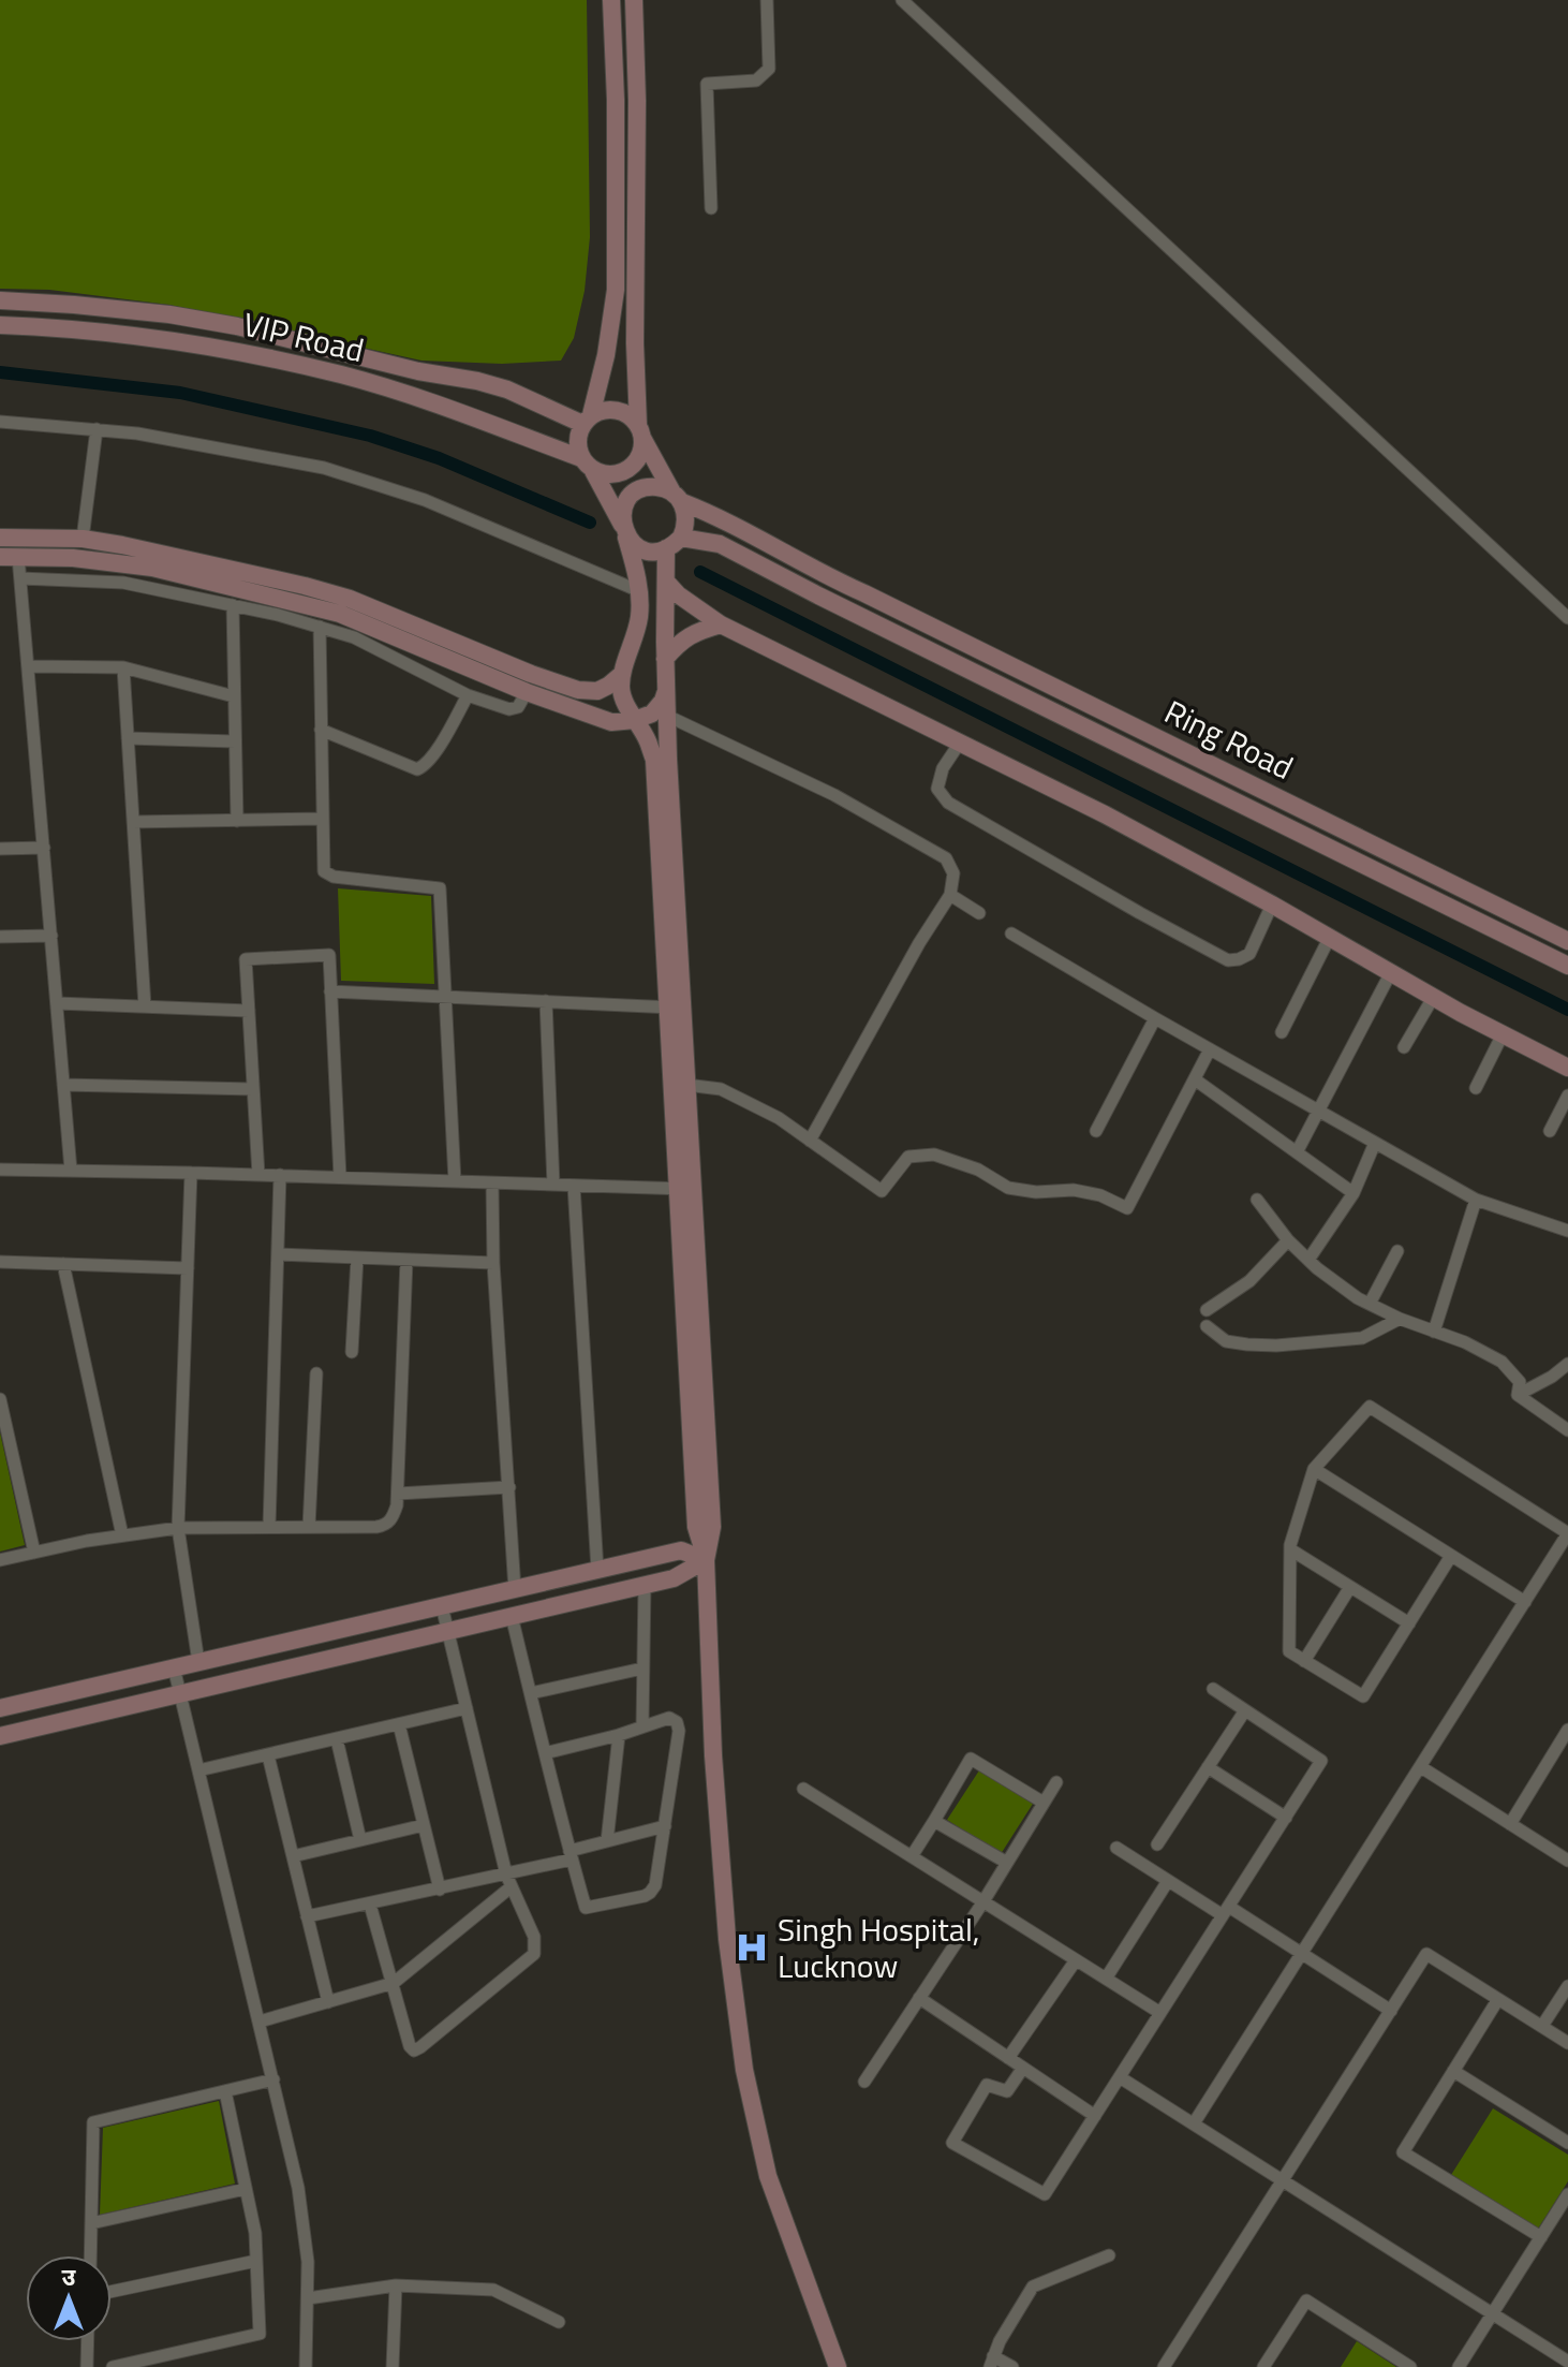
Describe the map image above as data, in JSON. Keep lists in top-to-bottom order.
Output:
{
  "streets": {
    "street": ["VIP Road", "Ring Road"]
  },
  "places": {
    "hospital": ["Singh Hospital, Lucknow"]
  },
  "north": "top"
}
